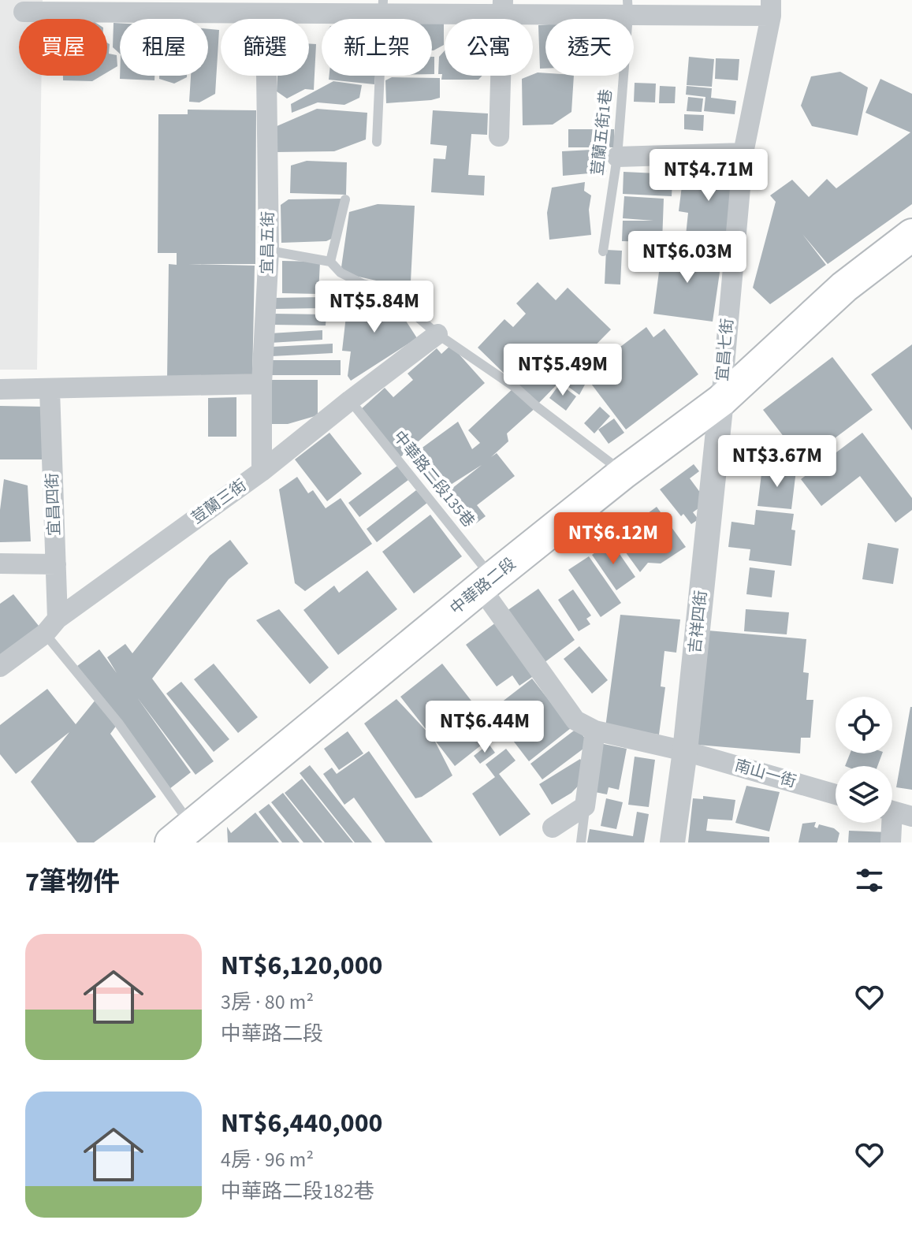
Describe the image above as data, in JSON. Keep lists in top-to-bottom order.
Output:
{
  "streets": {
    "main road": ["中華路二段"],
    "street": [
      "宜昌五街",
      "宜昌七街",
      "荳蘭三街",
      "宜昌四街",
      "吉祥四街",
      "南山一街"
    ],
    "lane": ["荳蘭五街1巷", "中華路二段135巷"]
  },
  "crossings": [
    ["宜昌五街", "荳蘭三街"],
    ["宜昌七街", "中華路二段"],
    ["宜昌七街", "吉祥四街"],
    ["中華路二段135巷", "荳蘭三街"],
    ["中華路二段135巷", "中華路二段"],
    ["荳蘭三街", "宜昌四街"],
    ["中華路二段", "吉祥四街"],
    ["吉祥四街", "南山一街"]
  ],
  "page": {
    "chip": [
      "買屋",
      "租屋",
      "篩選",
      "新上架",
      "公寓",
      "透天"
    ],
    "price": [
      "NT$4.71M",
      "NT$6.03M",
      "NT$5.84M",
      "NT$5.49M",
      "NT$3.67M",
      "NT$6.12M",
      "NT$6.44M"
    ],
    "heading": "7筆物件",
    "list": [
      {
        "name": "NT$6,120,000",
        "note": "3房 · 80 m² · 中華路二段"
      },
      {
        "name": "NT$6,440,000",
        "note": "4房 · 96 m² · 中華路二段182巷"
      }
    ]
  }
}
